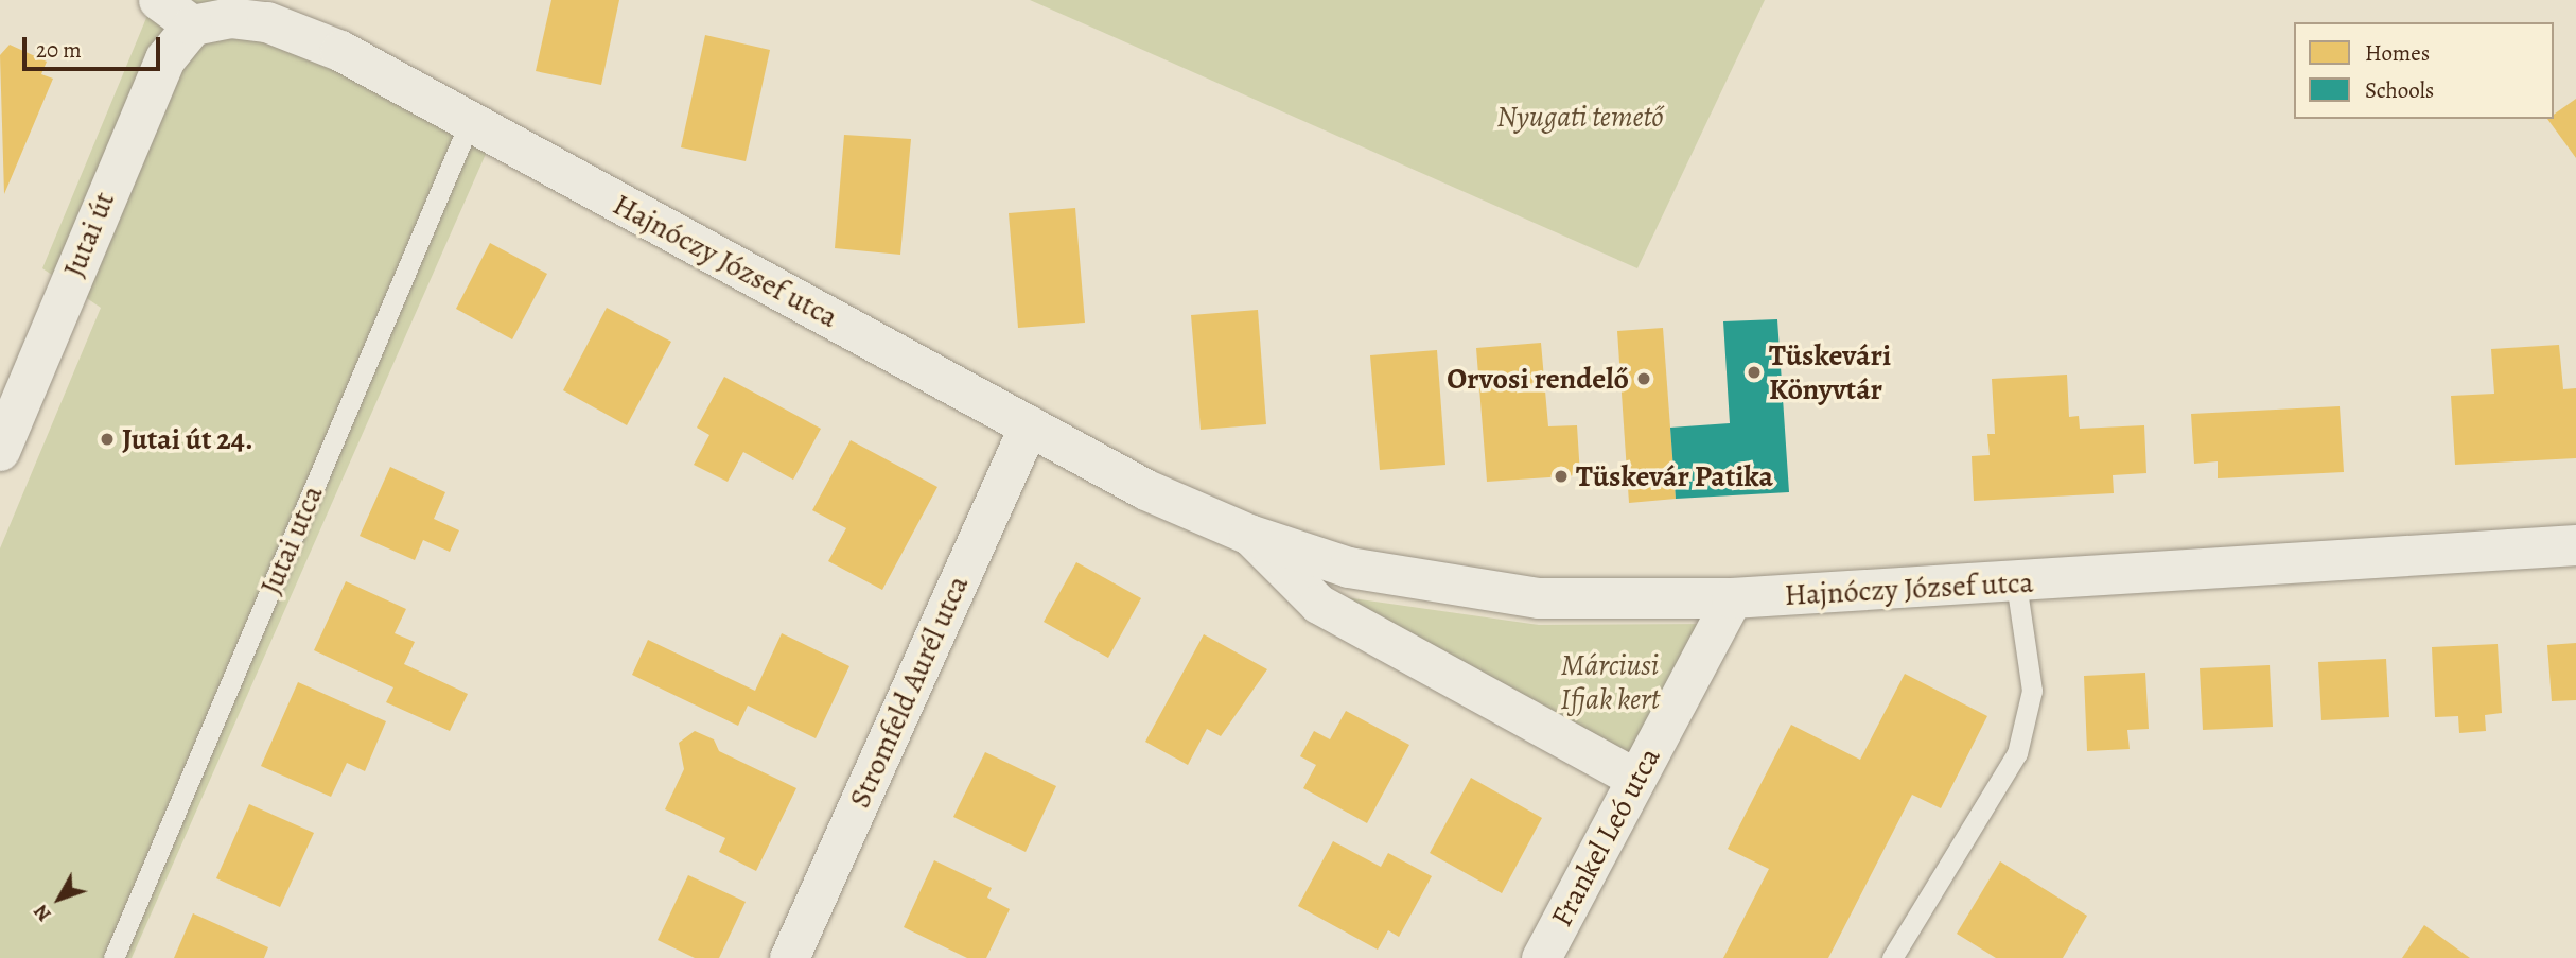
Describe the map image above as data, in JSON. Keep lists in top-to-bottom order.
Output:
{
  "streets": {
    "main road": ["Jutai út", "Hajnóczy József utca"],
    "street": ["Stromfeld Aurél utca", "Frankel Leó utca"],
    "lane": ["Jutai utca"]
  },
  "crossings": [
    ["Jutai út", "Hajnóczy József utca"],
    ["Hajnóczy József utca", "Jutai utca"],
    ["Hajnóczy József utca", "Stromfeld Aurél utca"],
    ["Hajnóczy József utca", "Frankel Leó utca"]
  ],
  "parks": ["Nyugati temető", "Márciusi Ifjak kert"],
  "places": [
    "Tüskevári Könyvtár",
    "Orvosi rendelő",
    "Jutai út 24.",
    "Tüskevár Patika"
  ],
  "legend": ["Homes", "Schools"],
  "scale_bar": "20 m",
  "north": "bottom left"
}
